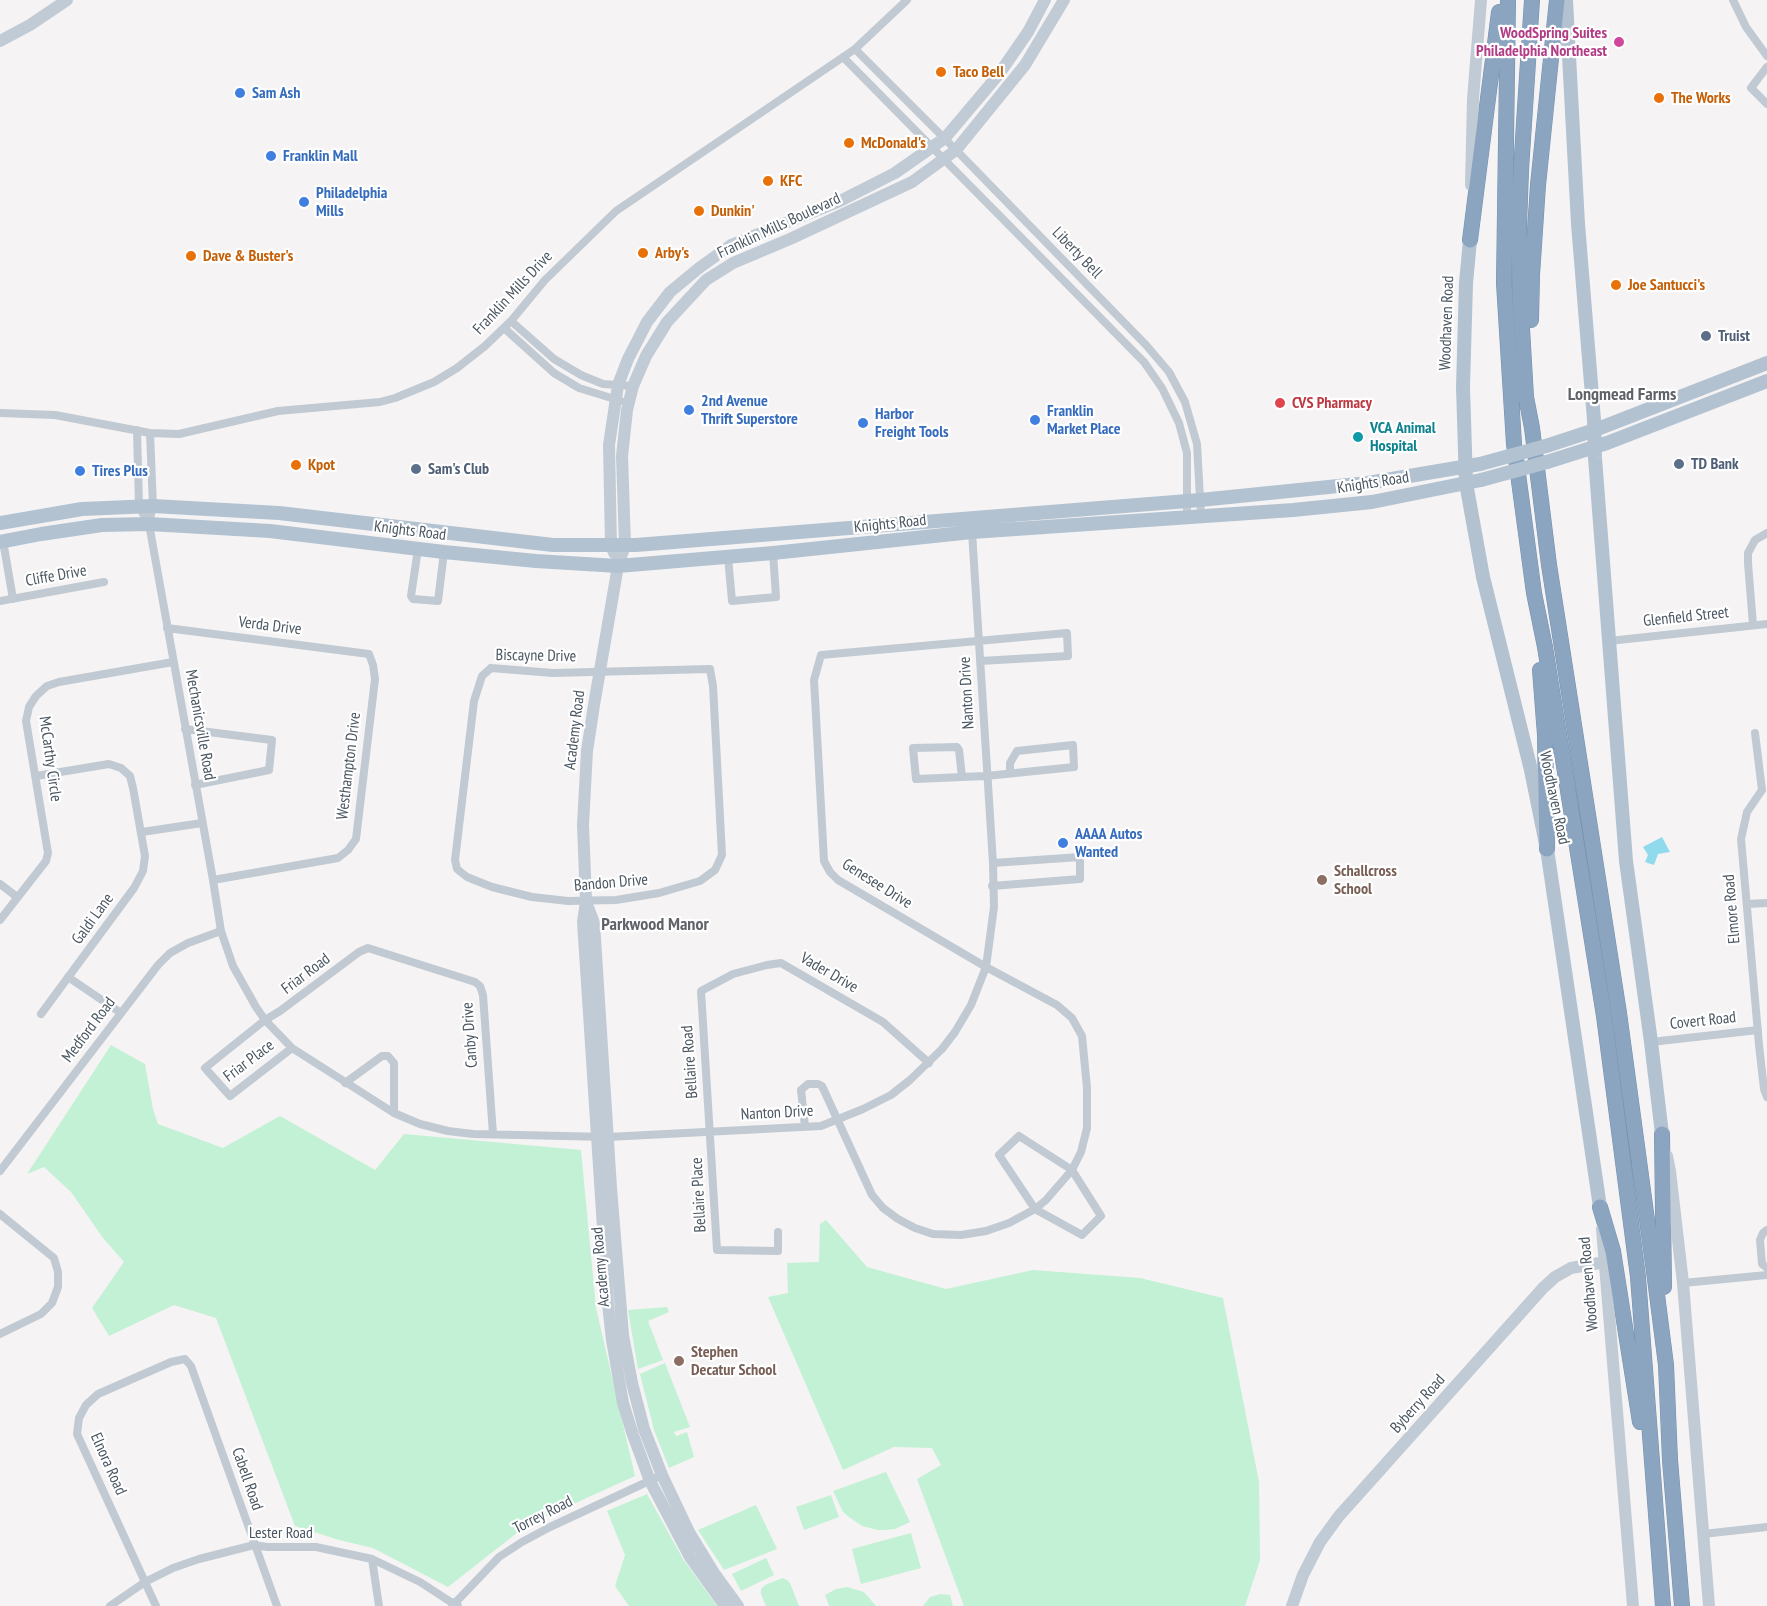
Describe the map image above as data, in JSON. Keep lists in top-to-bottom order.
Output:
{
  "streets": {
    "highway": ["Woodhaven Road"],
    "main road": [
      "Franklin Mills Boulevard",
      "Knights Road",
      "Academy Road",
      "Byberry Road"
    ],
    "street": [
      "Liberty Bell",
      "Franklin Mills Drive",
      "Cliffe Drive",
      "Glenfield Street",
      "Verda Drive",
      "Biscayne Drive",
      "Nanton Drive",
      "Mechanicsville Road",
      "McCarthy Circle",
      "Westhampton Drive",
      "Bandon Drive",
      "Genesee Drive",
      "Elmore Road",
      "Galdi Lane",
      "Vader Drive",
      "Friar Road",
      "Covert Road",
      "Medford Road",
      "Canby Drive",
      "Friar Place",
      "Bellaire Road",
      "Bellaire Place",
      "Elnora Road",
      "Cabell Road",
      "Torrey Road",
      "Lester Road"
    ]
  },
  "crossings": [
    ["Franklin Mills Boulevard", "Liberty Bell"],
    ["Franklin Mills Boulevard", "Knights Road"],
    ["Franklin Mills Boulevard", "Academy Road"],
    ["Liberty Bell", "Franklin Mills Drive"],
    ["Liberty Bell", "Knights Road"],
    ["Woodhaven Road", "Knights Road"],
    ["Woodhaven Road", "Byberry Road"],
    ["Knights Road", "Cliffe Drive"],
    ["Knights Road", "Nanton Drive"],
    ["Knights Road", "Mechanicsville Road"],
    ["Knights Road", "Academy Road"],
    ["Verda Drive", "Mechanicsville Road"],
    ["Verda Drive", "Westhampton Drive"],
    ["Biscayne Drive", "Academy Road"],
    ["Biscayne Drive", "Bandon Drive"],
    ["Nanton Drive", "Mechanicsville Road"],
    ["Nanton Drive", "Academy Road"],
    ["Nanton Drive", "Genesee Drive"],
    ["Nanton Drive", "Vader Drive"],
    ["Nanton Drive", "Friar Road"],
    ["Nanton Drive", "Medford Road"],
    ["Nanton Drive", "Canby Drive"],
    ["Nanton Drive", "Friar Place"],
    ["Nanton Drive", "Bellaire Road"],
    ["Nanton Drive", "Bellaire Place"],
    ["Mechanicsville Road", "McCarthy Circle"],
    ["Mechanicsville Road", "Westhampton Drive"],
    ["Mechanicsville Road", "Medford Road"],
    ["Academy Road", "Bandon Drive"],
    ["Academy Road", "Torrey Road"],
    ["McCarthy Circle", "Galdi Lane"],
    ["Elmore Road", "Covert Road"],
    ["Vader Drive", "Bellaire Road"],
    ["Friar Road", "Canby Drive"],
    ["Friar Road", "Friar Place"],
    ["Bellaire Road", "Bellaire Place"],
    ["Elnora Road", "Cabell Road"],
    ["Elnora Road", "Lester Road"],
    ["Cabell Road", "Lester Road"],
    ["Torrey Road", "Lester Road"]
  ],
  "districts": ["Longmead Farms", "Parkwood Manor"],
  "places": [
    "WoodSpring Suites Philadelphia Northeast",
    "Taco Bell",
    "Sam Ash",
    "The Works",
    "McDonald's",
    "Franklin Mall",
    "KFC",
    "Philadelphia Mills",
    "Dunkin'",
    "Arby's",
    "Dave & Buster's",
    "Joe Santucci's",
    "Truist",
    "CVS Pharmacy",
    "2nd Avenue Thrift Superstore",
    "Franklin Market Place",
    "Harbor Freight Tools",
    "VCA Animal Hospital",
    "TD Bank",
    "Kpot",
    "Sam's Club",
    "Tires Plus",
    "AAAA Autos Wanted",
    "Schallcross School",
    "Stephen Decatur School"
  ]
}
